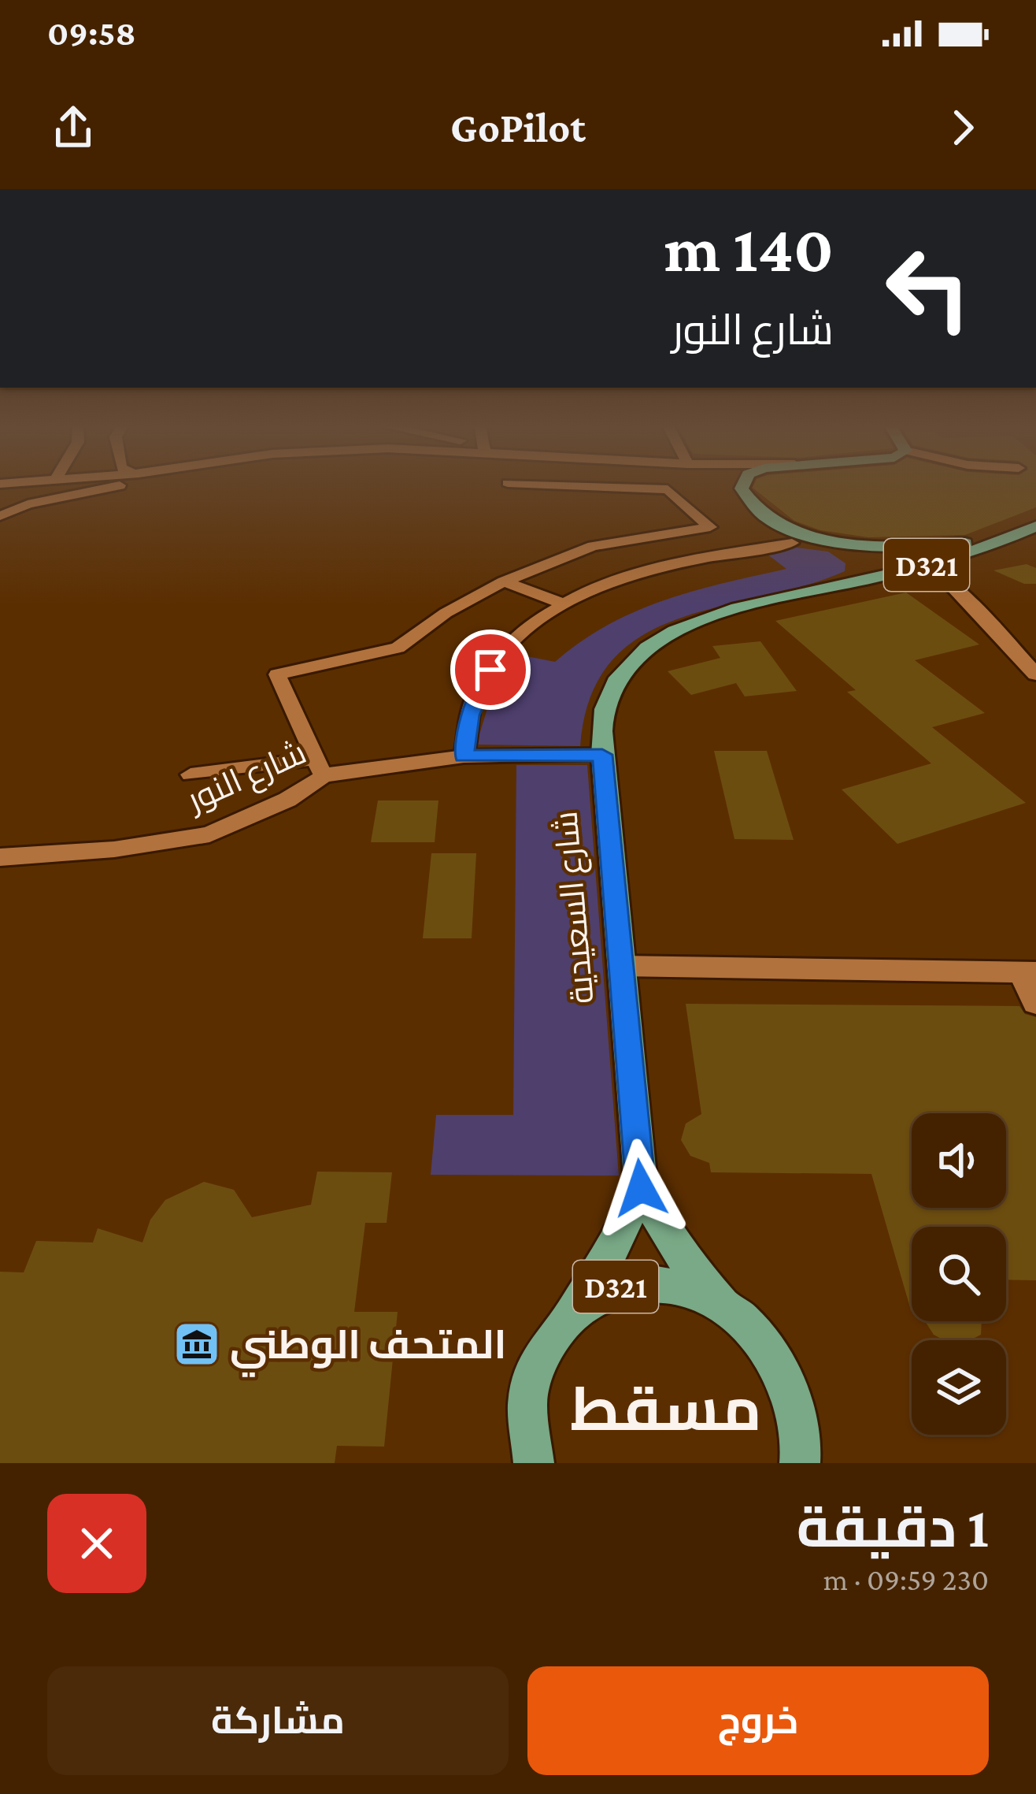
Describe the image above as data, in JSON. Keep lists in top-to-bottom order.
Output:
{
  "streets": {
    "main road": ["D321", "شارع السعيدية"],
    "street": ["شارع النور"]
  },
  "crossings": [
    ["D321", "شارع السعيدية"],
    ["شارع النور", "شارع السعيدية"]
  ],
  "districts": ["مسقط"],
  "places": {
    "museum": ["المتحف الوطني"]
  },
  "page": {
    "status": "09:58",
    "header": "GoPilot",
    "turn": ["140 m", "شارع النور"],
    "heading": ["1 دقيقة", "230 m · 09:59"],
    "buttons": ["خروج", "مشاركة"]
  }
}
